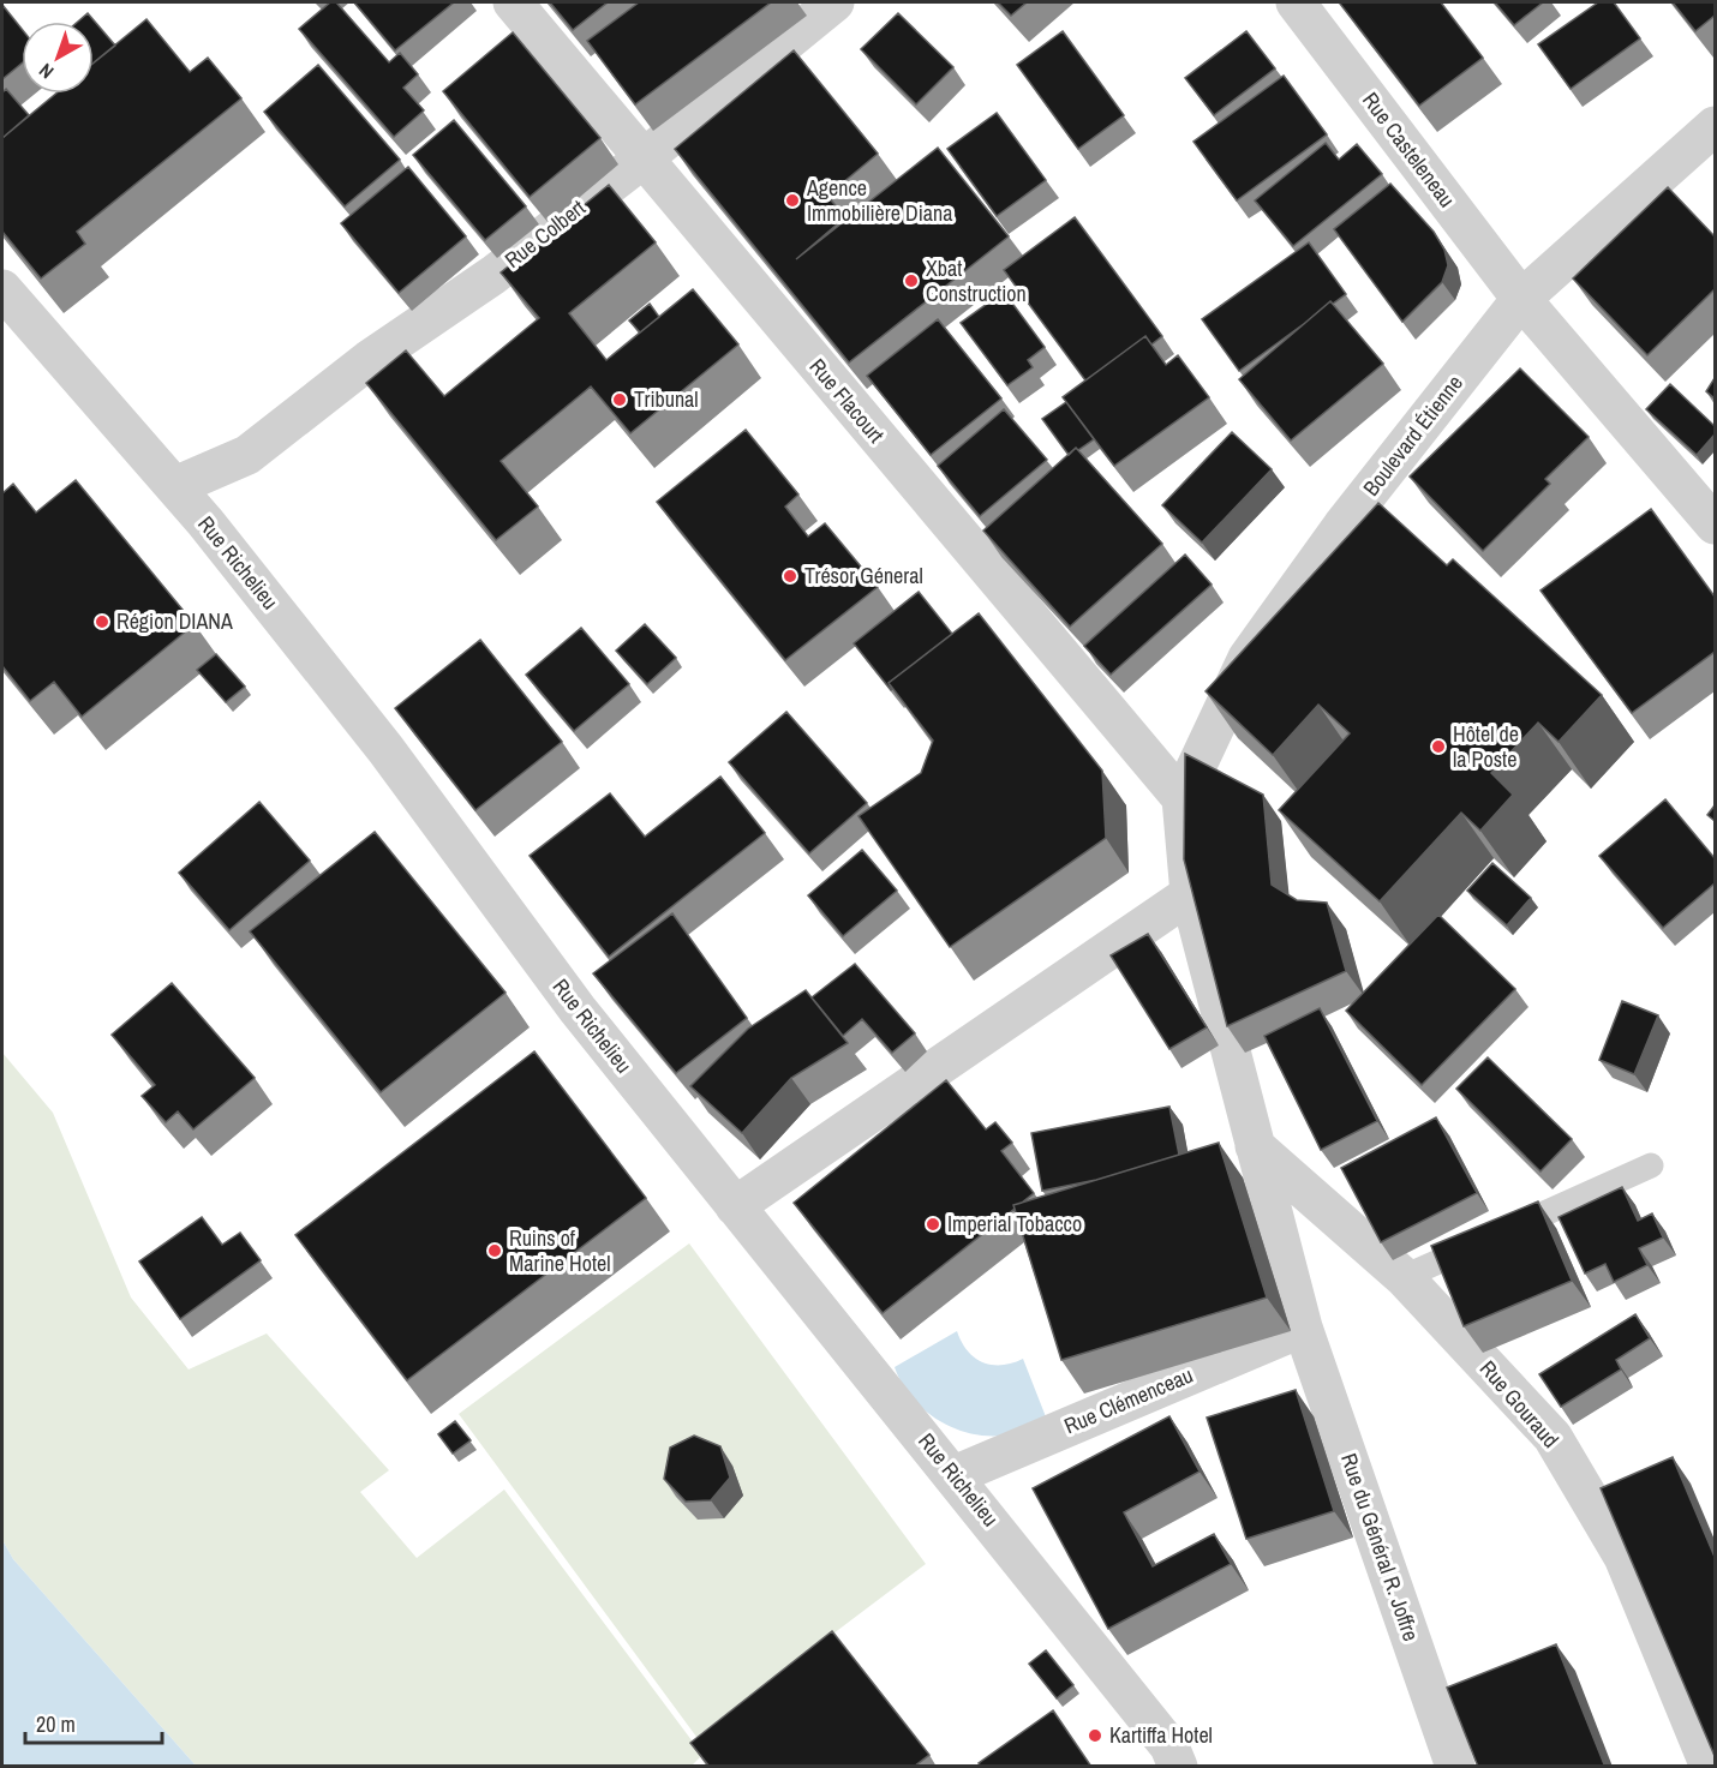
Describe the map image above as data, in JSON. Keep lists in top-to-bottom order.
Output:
{
  "streets": {
    "street": [
      "Rue Casteleneau",
      "Rue Colbert",
      "Rue Flacourt",
      "Boulevard Étienne",
      "Rue Richelieu",
      "Rue Clémenceau",
      "Rue Gouraud",
      "Rue du Général R. Joffre"
    ]
  },
  "crossings": [
    ["Rue Casteleneau", "Boulevard Étienne"],
    ["Rue Colbert", "Rue Flacourt"],
    ["Rue Colbert", "Rue Richelieu"],
    ["Rue Flacourt", "Boulevard Étienne"],
    ["Rue Richelieu", "Rue Clémenceau"],
    ["Rue Clémenceau", "Rue du Général R. Joffre"]
  ],
  "places": [
    "Agence Immobilière Diana",
    "Xbat Construction",
    "Tribunal",
    "Trésor Géneral",
    "Région DIANA",
    "Hôtel de la Poste",
    "Imperial Tobacco",
    "Ruins of Marine Hotel",
    "Kartiffa Hotel"
  ],
  "scale_bar": "20 m",
  "north": "bottom left"
}
